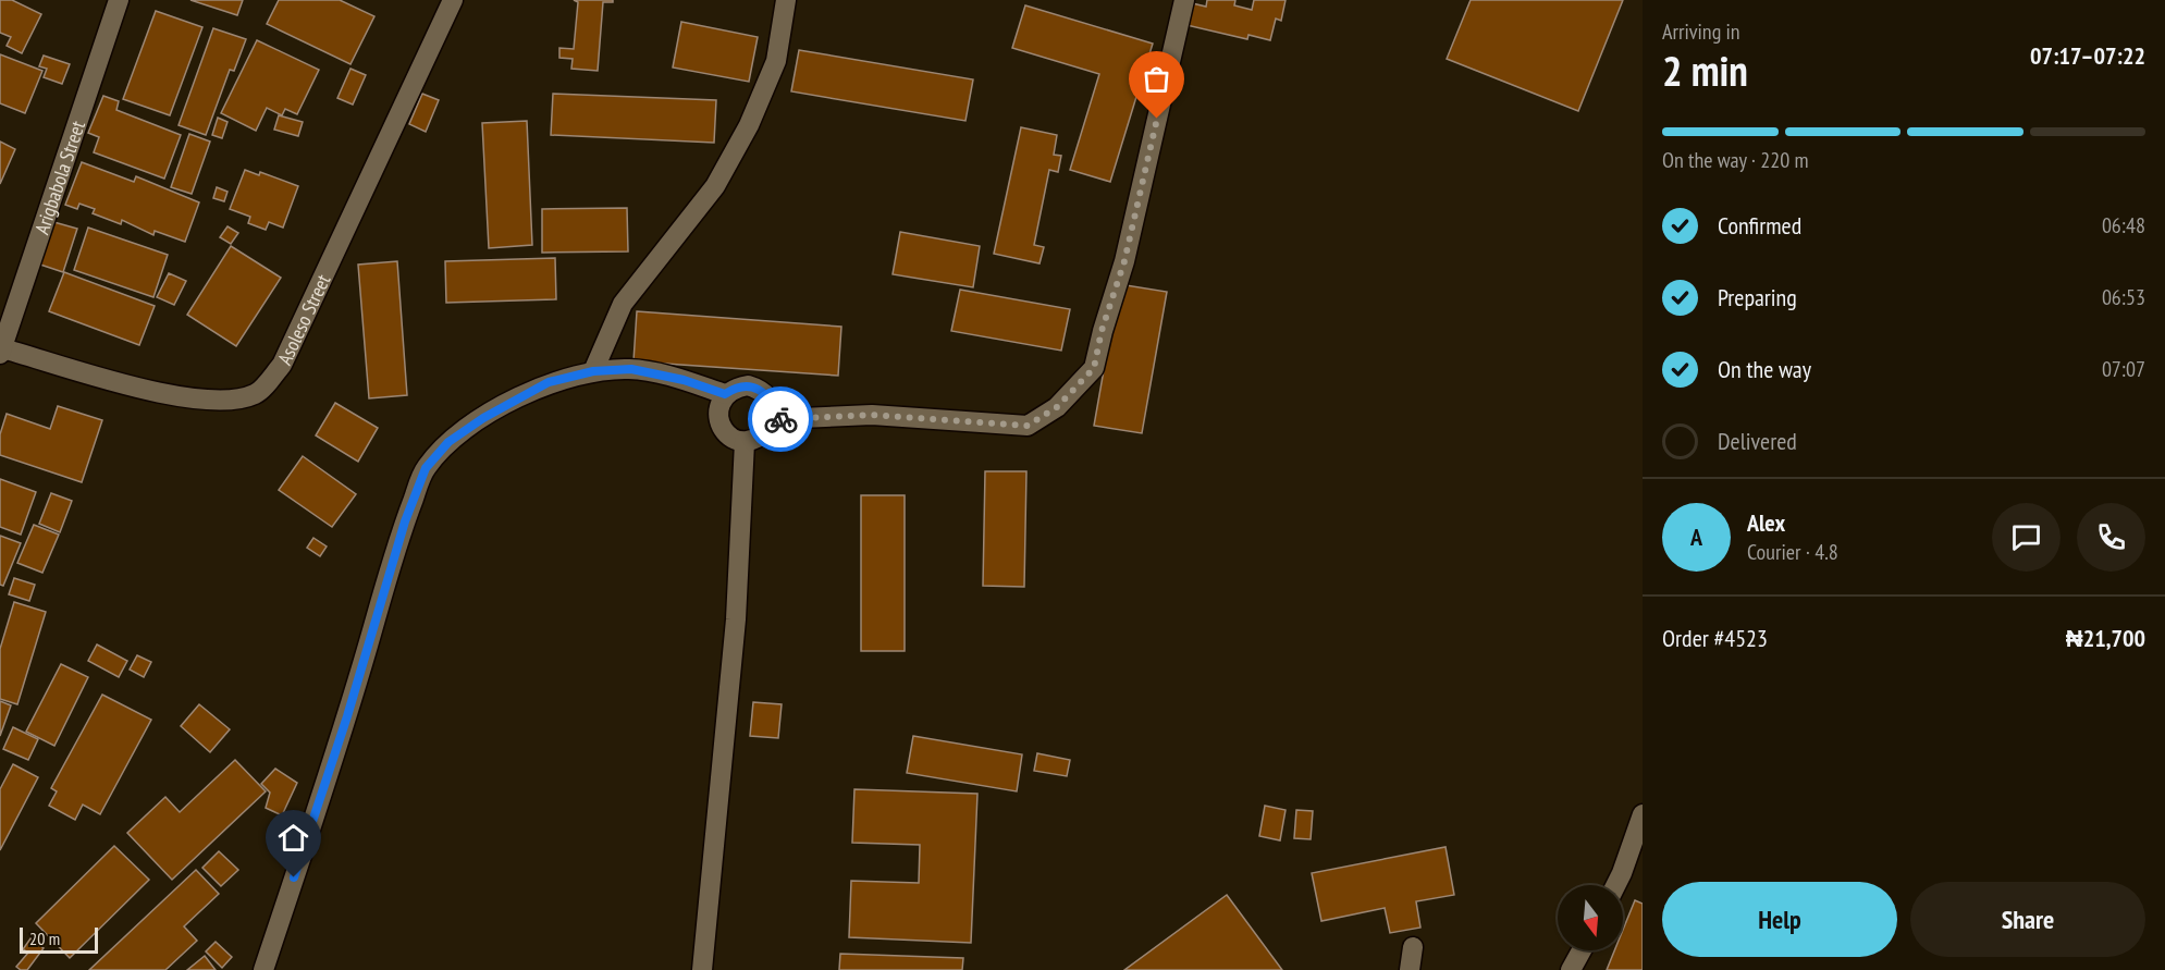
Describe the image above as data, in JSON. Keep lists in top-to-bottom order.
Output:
{
  "streets": {
    "street": ["Arigbabola Street", "Asoleso Street"]
  },
  "crossings": [
    ["Arigbabola Street", "Asoleso Street"]
  ],
  "scale_bar": "20 m",
  "north": "bottom",
  "page": {
    "heading": ["2 min", "Arriving in", "07:17–07:22"],
    "panel": [
      "Alex",
      "Courier · 4.8",
      "Order #4523",
      "₦21,700"
    ],
    "bar": "On the way · 220 m",
    "list": [
      ["Confirmed", "06:48"],
      ["Preparing", "06:53"],
      ["On the way", "07:07"],
      "Delivered"
    ],
    "round": "A",
    "buttons": ["Help", "Share"],
    "scale": "20 m"
  }
}
